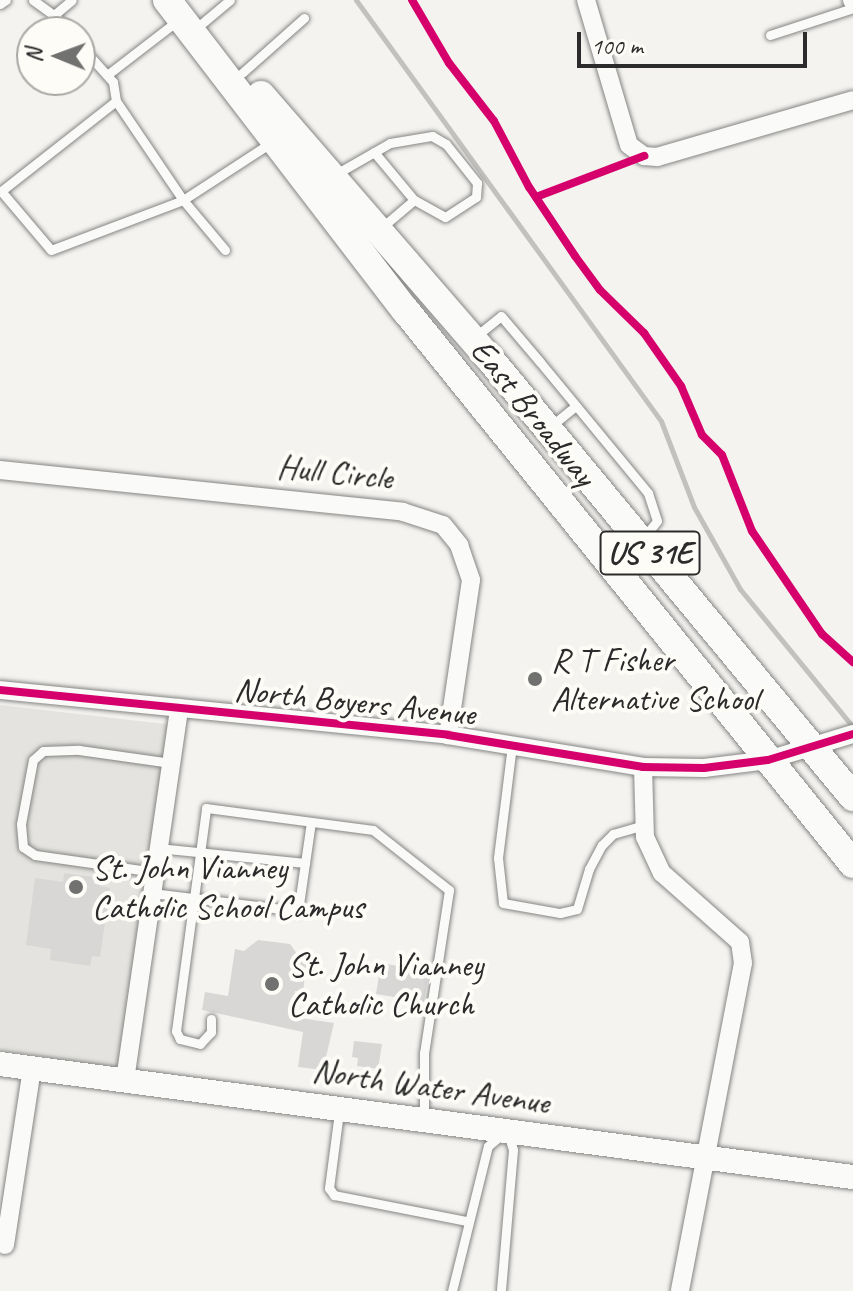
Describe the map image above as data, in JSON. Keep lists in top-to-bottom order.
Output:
{
  "streets": {
    "main road": ["East Broadway", "US 31E", "North Water Avenue"],
    "street": ["Hull Circle", "North Boyers Avenue"]
  },
  "crossings": [
    ["East Broadway", "North Boyers Avenue"],
    ["Hull Circle", "North Boyers Avenue"]
  ],
  "places": ["R T Fisher Alternative School", "St. John Vianney Catholic School Campus", "St. John Vianney Catholic Church"],
  "scale_bar": "100 m",
  "north": "left"
}
